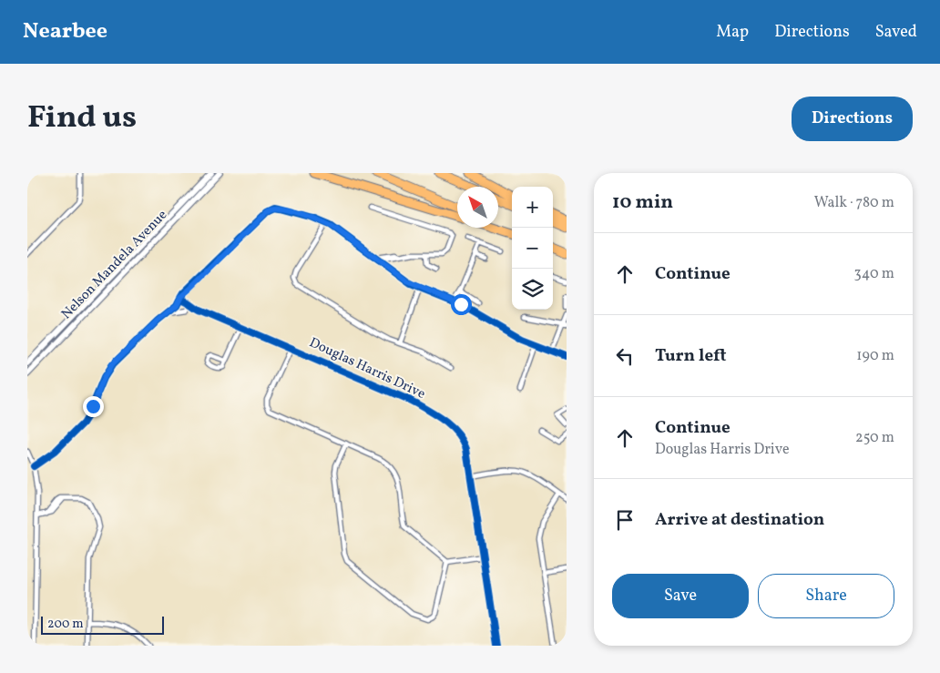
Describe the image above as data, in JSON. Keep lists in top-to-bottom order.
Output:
{
  "streets": {
    "street": ["Nelson Mandela Avenue", "Douglas Harris Drive"]
  },
  "scale_bar": "200 m",
  "north": "top left",
  "page": {
    "header": "Nearbee",
    "nav": ["Map", "Directions", "Saved"],
    "title": "Find us",
    "buttons": [
      "Directions",
      ["Save", "Share"]
    ],
    "heading": ["10 min", "Walk · 780 m"],
    "map_buttons": ["+", "−"],
    "list": [
      ["Continue", "340 m"],
      ["Turn left", "190 m"],
      ["Continue", "Douglas Harris Drive", "250 m"],
      "Arrive at destination"
    ],
    "scale": "200 m"
  }
}
